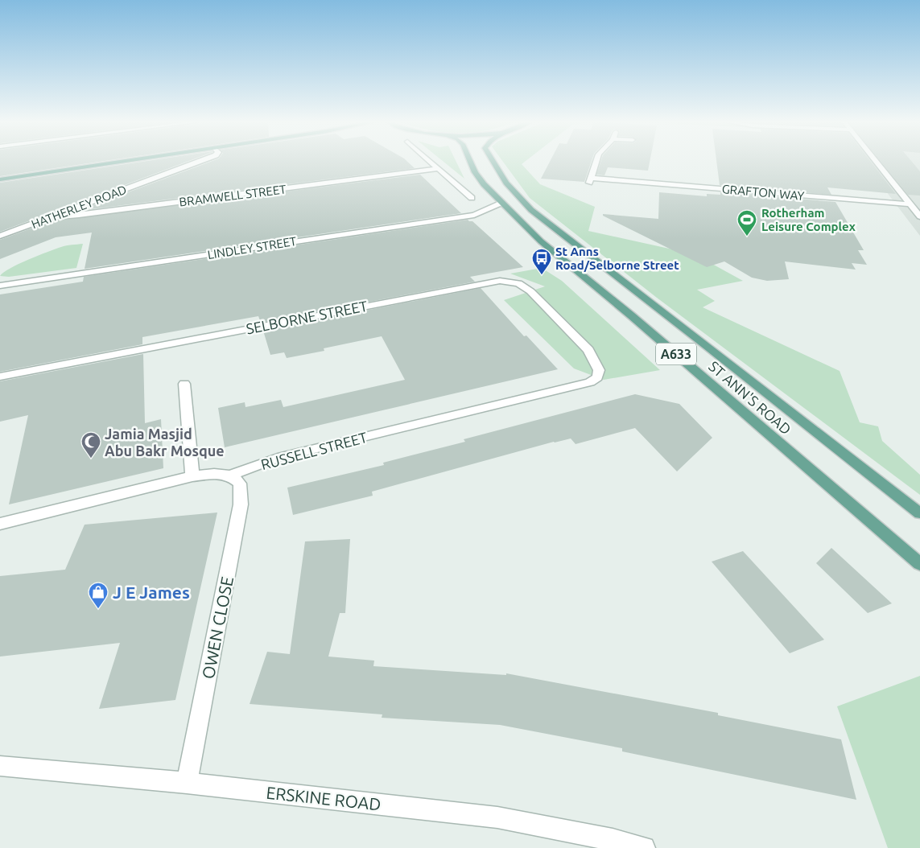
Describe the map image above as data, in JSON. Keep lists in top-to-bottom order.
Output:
{
  "streets": {
    "main road": ["A633", "ST ANN'S ROAD"],
    "street": [
      "GRAFTON WAY",
      "BRAMWELL STREET",
      "HATHERLEY ROAD",
      "LINDLEY STREET",
      "SELBORNE STREET",
      "RUSSELL STREET",
      "OWEN CLOSE",
      "ERSKINE ROAD"
    ]
  },
  "crossings": [
    ["BRAMWELL STREET", "HATHERLEY ROAD"],
    ["LINDLEY STREET", "ST ANN'S ROAD"],
    ["SELBORNE STREET", "RUSSELL STREET"],
    ["RUSSELL STREET", "OWEN CLOSE"],
    ["OWEN CLOSE", "ERSKINE ROAD"]
  ],
  "places": {
    "sports": ["Rotherham Leisure Complex"],
    "bus stop": ["St Anns Road/Selborne Street"],
    "mosque": ["Jamia Masjid Abu Bakr Mosque"],
    "shop": ["J E James"]
  }
}
